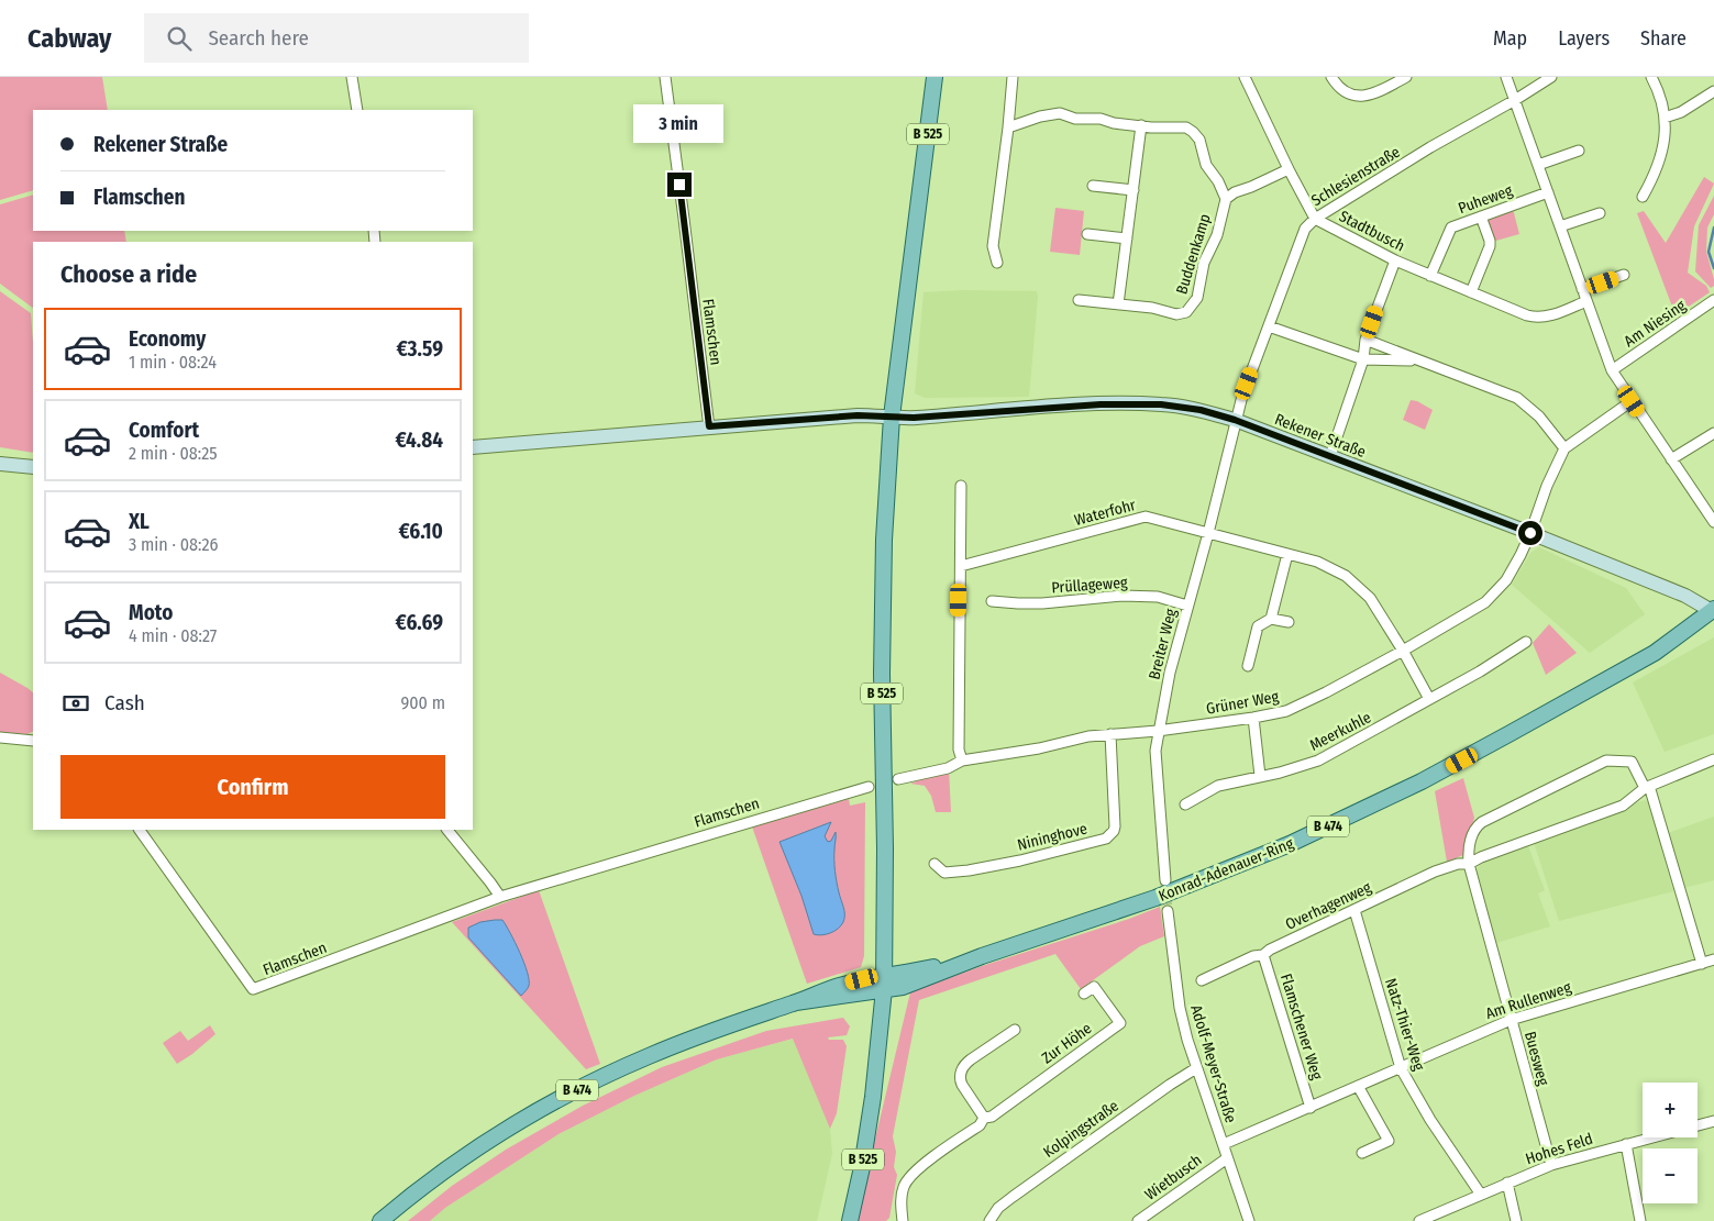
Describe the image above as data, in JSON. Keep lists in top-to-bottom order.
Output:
{
  "streets": {
    "main road": ["B 525", "B 474", "Konrad-Adenauer-Ring"],
    "street": [
      "Schlesienstraße",
      "Puheweg",
      "Stadtbusch",
      "Buddenkamp",
      "Am Niesing",
      "Flamschen",
      "Rekener Straße",
      "Waterfohr",
      "Prüllageweg",
      "Breiter Weg",
      "Grüner Weg",
      "Meerkuhle",
      "Nininghove",
      "Overhagenweg",
      "Am Rullenweg",
      "Natz-Thier-Weg",
      "Flamschener Weg",
      "Zur Höhe",
      "Buesweg",
      "Adolf-Meyer-Straße",
      "Kolpingstraße",
      "Hohes Feld",
      "Wietbusch"
    ]
  },
  "crossings": [
    ["B 525", "Rekener Straße"],
    ["B 525", "B 474"],
    ["B 525", "Konrad-Adenauer-Ring"],
    ["Schlesienstraße", "Stadtbusch"],
    ["Schlesienstraße", "Rekener Straße"],
    ["Schlesienstraße", "Breiter Weg"],
    ["Puheweg", "Stadtbusch"],
    ["Stadtbusch", "Buddenkamp"],
    ["Flamschen", "Rekener Straße"],
    ["Rekener Straße", "Breiter Weg"],
    ["Rekener Straße", "Grüner Weg"],
    ["Rekener Straße", "Konrad-Adenauer-Ring"],
    ["Waterfohr", "Breiter Weg"],
    ["Waterfohr", "Grüner Weg"],
    ["Prüllageweg", "Breiter Weg"],
    ["Breiter Weg", "Grüner Weg"],
    ["Grüner Weg", "Nininghove"],
    ["B 474", "Konrad-Adenauer-Ring"],
    ["Overhagenweg", "Natz-Thier-Weg"],
    ["Overhagenweg", "Flamschener Weg"],
    ["Overhagenweg", "Buesweg"],
    ["Am Rullenweg", "Natz-Thier-Weg"],
    ["Am Rullenweg", "Flamschener Weg"],
    ["Am Rullenweg", "Buesweg"],
    ["Am Rullenweg", "Adolf-Meyer-Straße"],
    ["Natz-Thier-Weg", "Hohes Feld"],
    ["Buesweg", "Hohes Feld"],
    ["Adolf-Meyer-Straße", "Kolpingstraße"],
    ["Adolf-Meyer-Straße", "Wietbusch"]
  ],
  "page": {
    "header": "Cabway",
    "search": "Search here",
    "nav": ["Map", "Layers", "Share"],
    "bubble": "3 min",
    "banner": ["Rekener Straße", "Flamschen"],
    "heading": "Choose a ride",
    "list": [
      {
        "name": "Economy",
        "note": "1 min · 08:24",
        "value": "€3.59"
      },
      {
        "name": "Comfort",
        "note": "2 min · 08:25",
        "value": "€4.84"
      },
      {
        "name": "XL",
        "note": "3 min · 08:26",
        "value": "€6.10"
      },
      {
        "name": "Moto",
        "note": "4 min · 08:27",
        "value": "€6.69"
      }
    ],
    "pay": ["Cash", "900 m"],
    "buttons": "Confirm",
    "map_buttons": ["+", "−"]
  }
}
